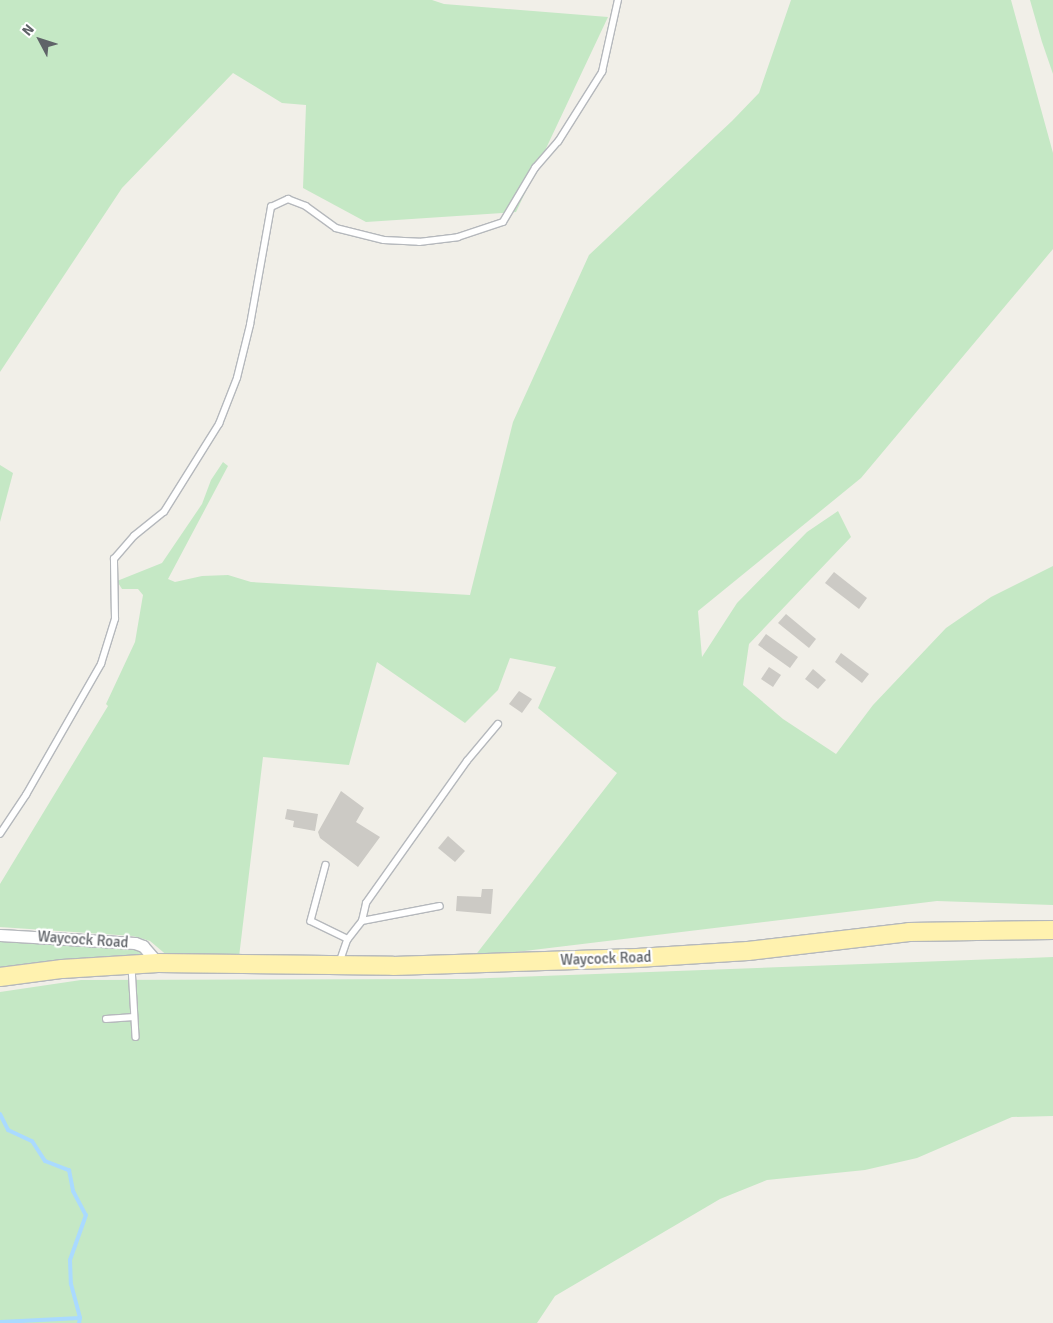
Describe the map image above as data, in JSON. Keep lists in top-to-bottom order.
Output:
{
  "streets": {
    "main road": ["Waycock Road"]
  },
  "north": "top left"
}
